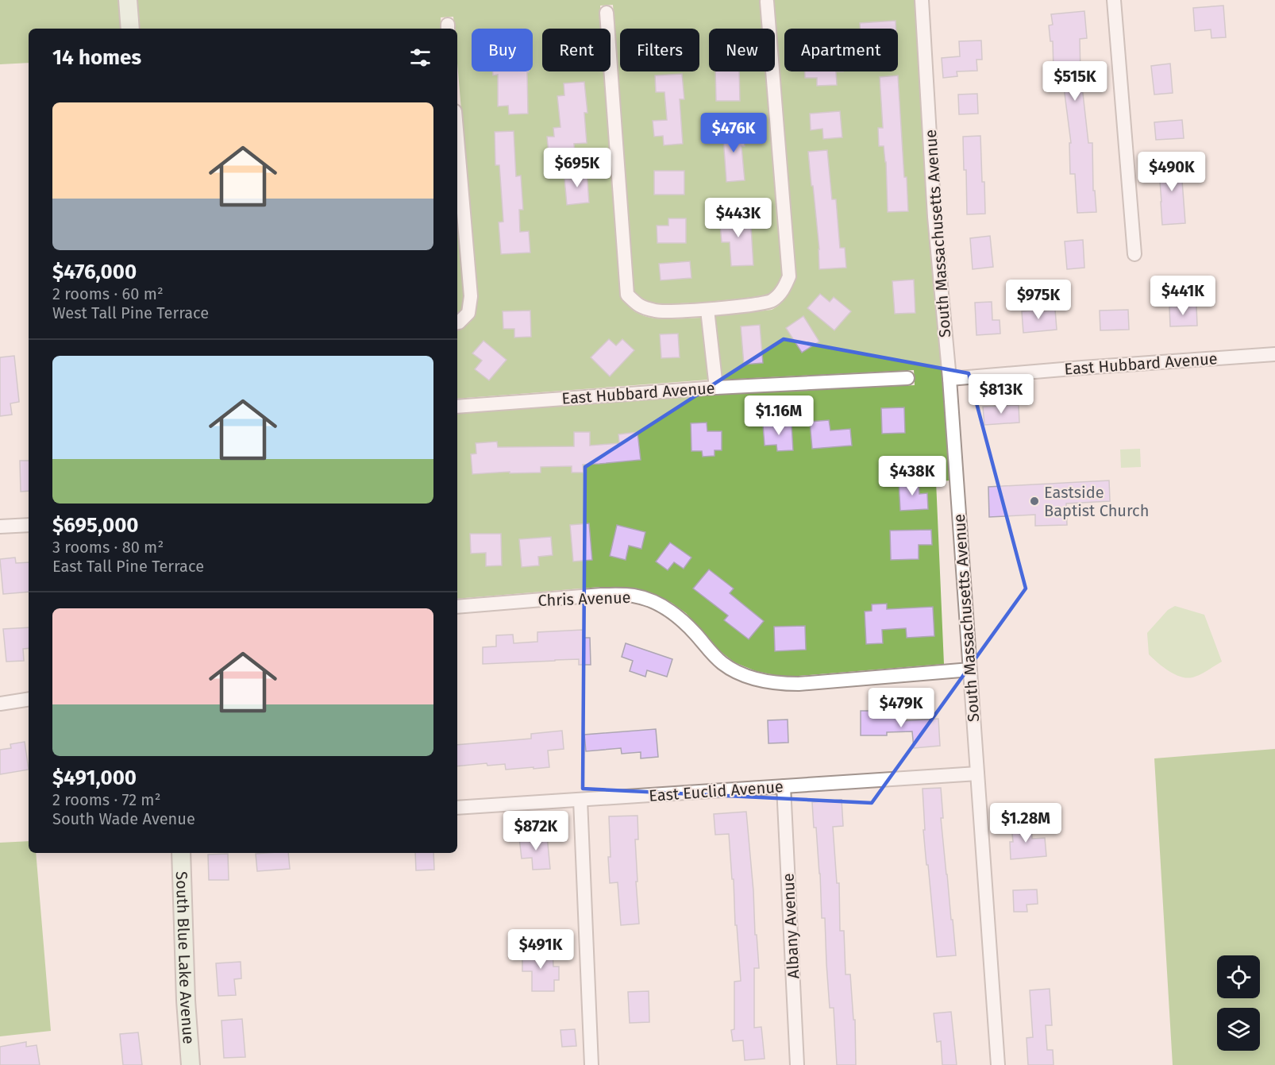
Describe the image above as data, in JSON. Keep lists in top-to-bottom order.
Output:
{
  "streets": {
    "main road": ["South Blue Lake Avenue"],
    "street": [
      "South Massachusetts Avenue",
      "East Hubbard Avenue",
      "Chris Avenue",
      "East Euclid Avenue",
      "Albany Avenue"
    ]
  },
  "crossings": [
    ["South Massachusetts Avenue", "East Hubbard Avenue"],
    ["South Massachusetts Avenue", "Chris Avenue"],
    ["South Massachusetts Avenue", "East Euclid Avenue"],
    ["East Euclid Avenue", "Albany Avenue"]
  ],
  "places": ["Eastside Baptist Church"],
  "page": {
    "chip": [
      "Buy",
      "Rent",
      "Filters",
      "New",
      "Apartment"
    ],
    "heading": "14 homes",
    "price": [
      "$515K",
      "$476K",
      "$695K",
      "$490K",
      "$443K",
      "$441K",
      "$975K",
      "$813K",
      "$1.16M",
      "$438K",
      "$479K",
      "$1.28M",
      "$872K",
      "$491K"
    ],
    "list": [
      {
        "name": "$476,000",
        "note": "2 rooms · 60 m² · West Tall Pine Terrace"
      },
      {
        "name": "$695,000",
        "note": "3 rooms · 80 m² · East Tall Pine Terrace"
      },
      {
        "name": "$491,000",
        "note": "2 rooms · 72 m² · South Wade Avenue"
      }
    ]
  }
}
